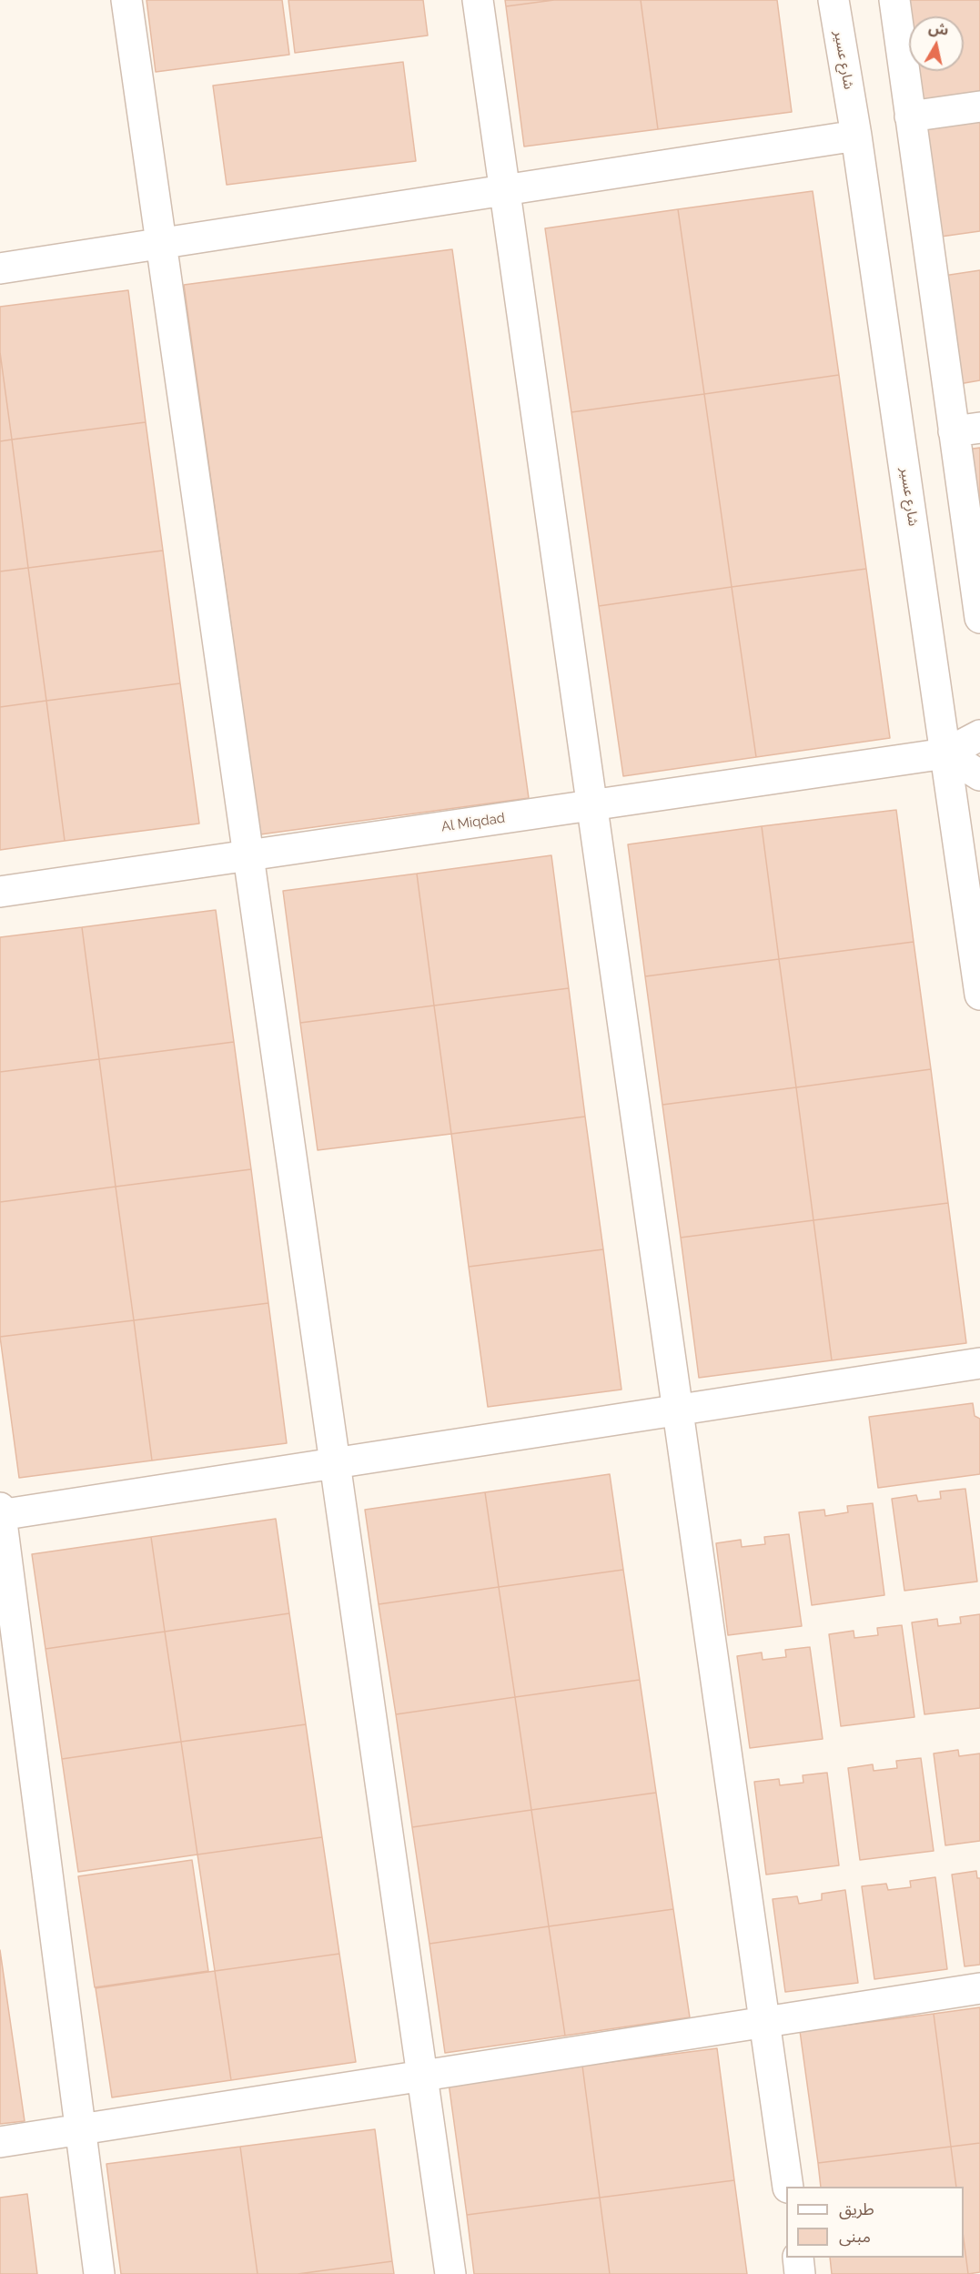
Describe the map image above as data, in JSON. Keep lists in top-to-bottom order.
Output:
{
  "streets": {
    "street": ["شارع عسير", "Al Miqdad"]
  },
  "crossings": [
    ["شارع عسير", "Al Miqdad"]
  ],
  "legend": ["طريق", "مبنى"],
  "north": "top"
}
